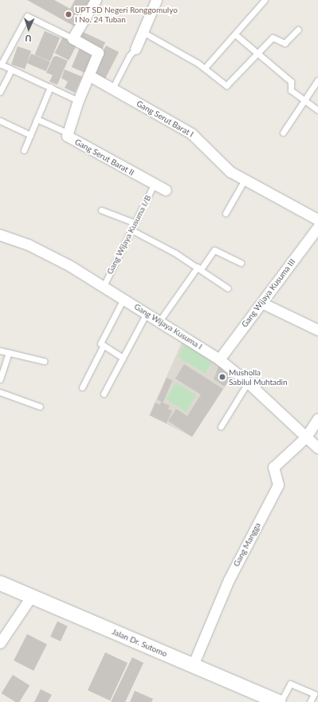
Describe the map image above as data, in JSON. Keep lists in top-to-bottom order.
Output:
{
  "streets": {
    "main road": ["Jalan Dr. Sutomo"],
    "street": [
      "Gang Serut Barat I",
      "Gang Serut Barat II",
      "Gang Wijaya Kusuma III",
      "Gang Wijaya Kusuma I",
      "Gang Mangga"
    ],
    "lane": ["Gang Wijaya Kusuma I/B"]
  },
  "crossings": [
    ["Gang Serut Barat I", "Gang Serut Barat II"],
    ["Gang Serut Barat II", "Gang Wijaya Kusuma I/B"],
    ["Gang Wijaya Kusuma I/B", "Gang Wijaya Kusuma I"],
    ["Gang Wijaya Kusuma III", "Gang Wijaya Kusuma I"],
    ["Gang Wijaya Kusuma I", "Gang Mangga"],
    ["Gang Mangga", "Jalan Dr. Sutomo"]
  ],
  "places": ["UPT SD Negeri Ronggomulyo I No. 24 Tuban", "Musholla Sabilul Muhtadin"],
  "north": "bottom"
}
